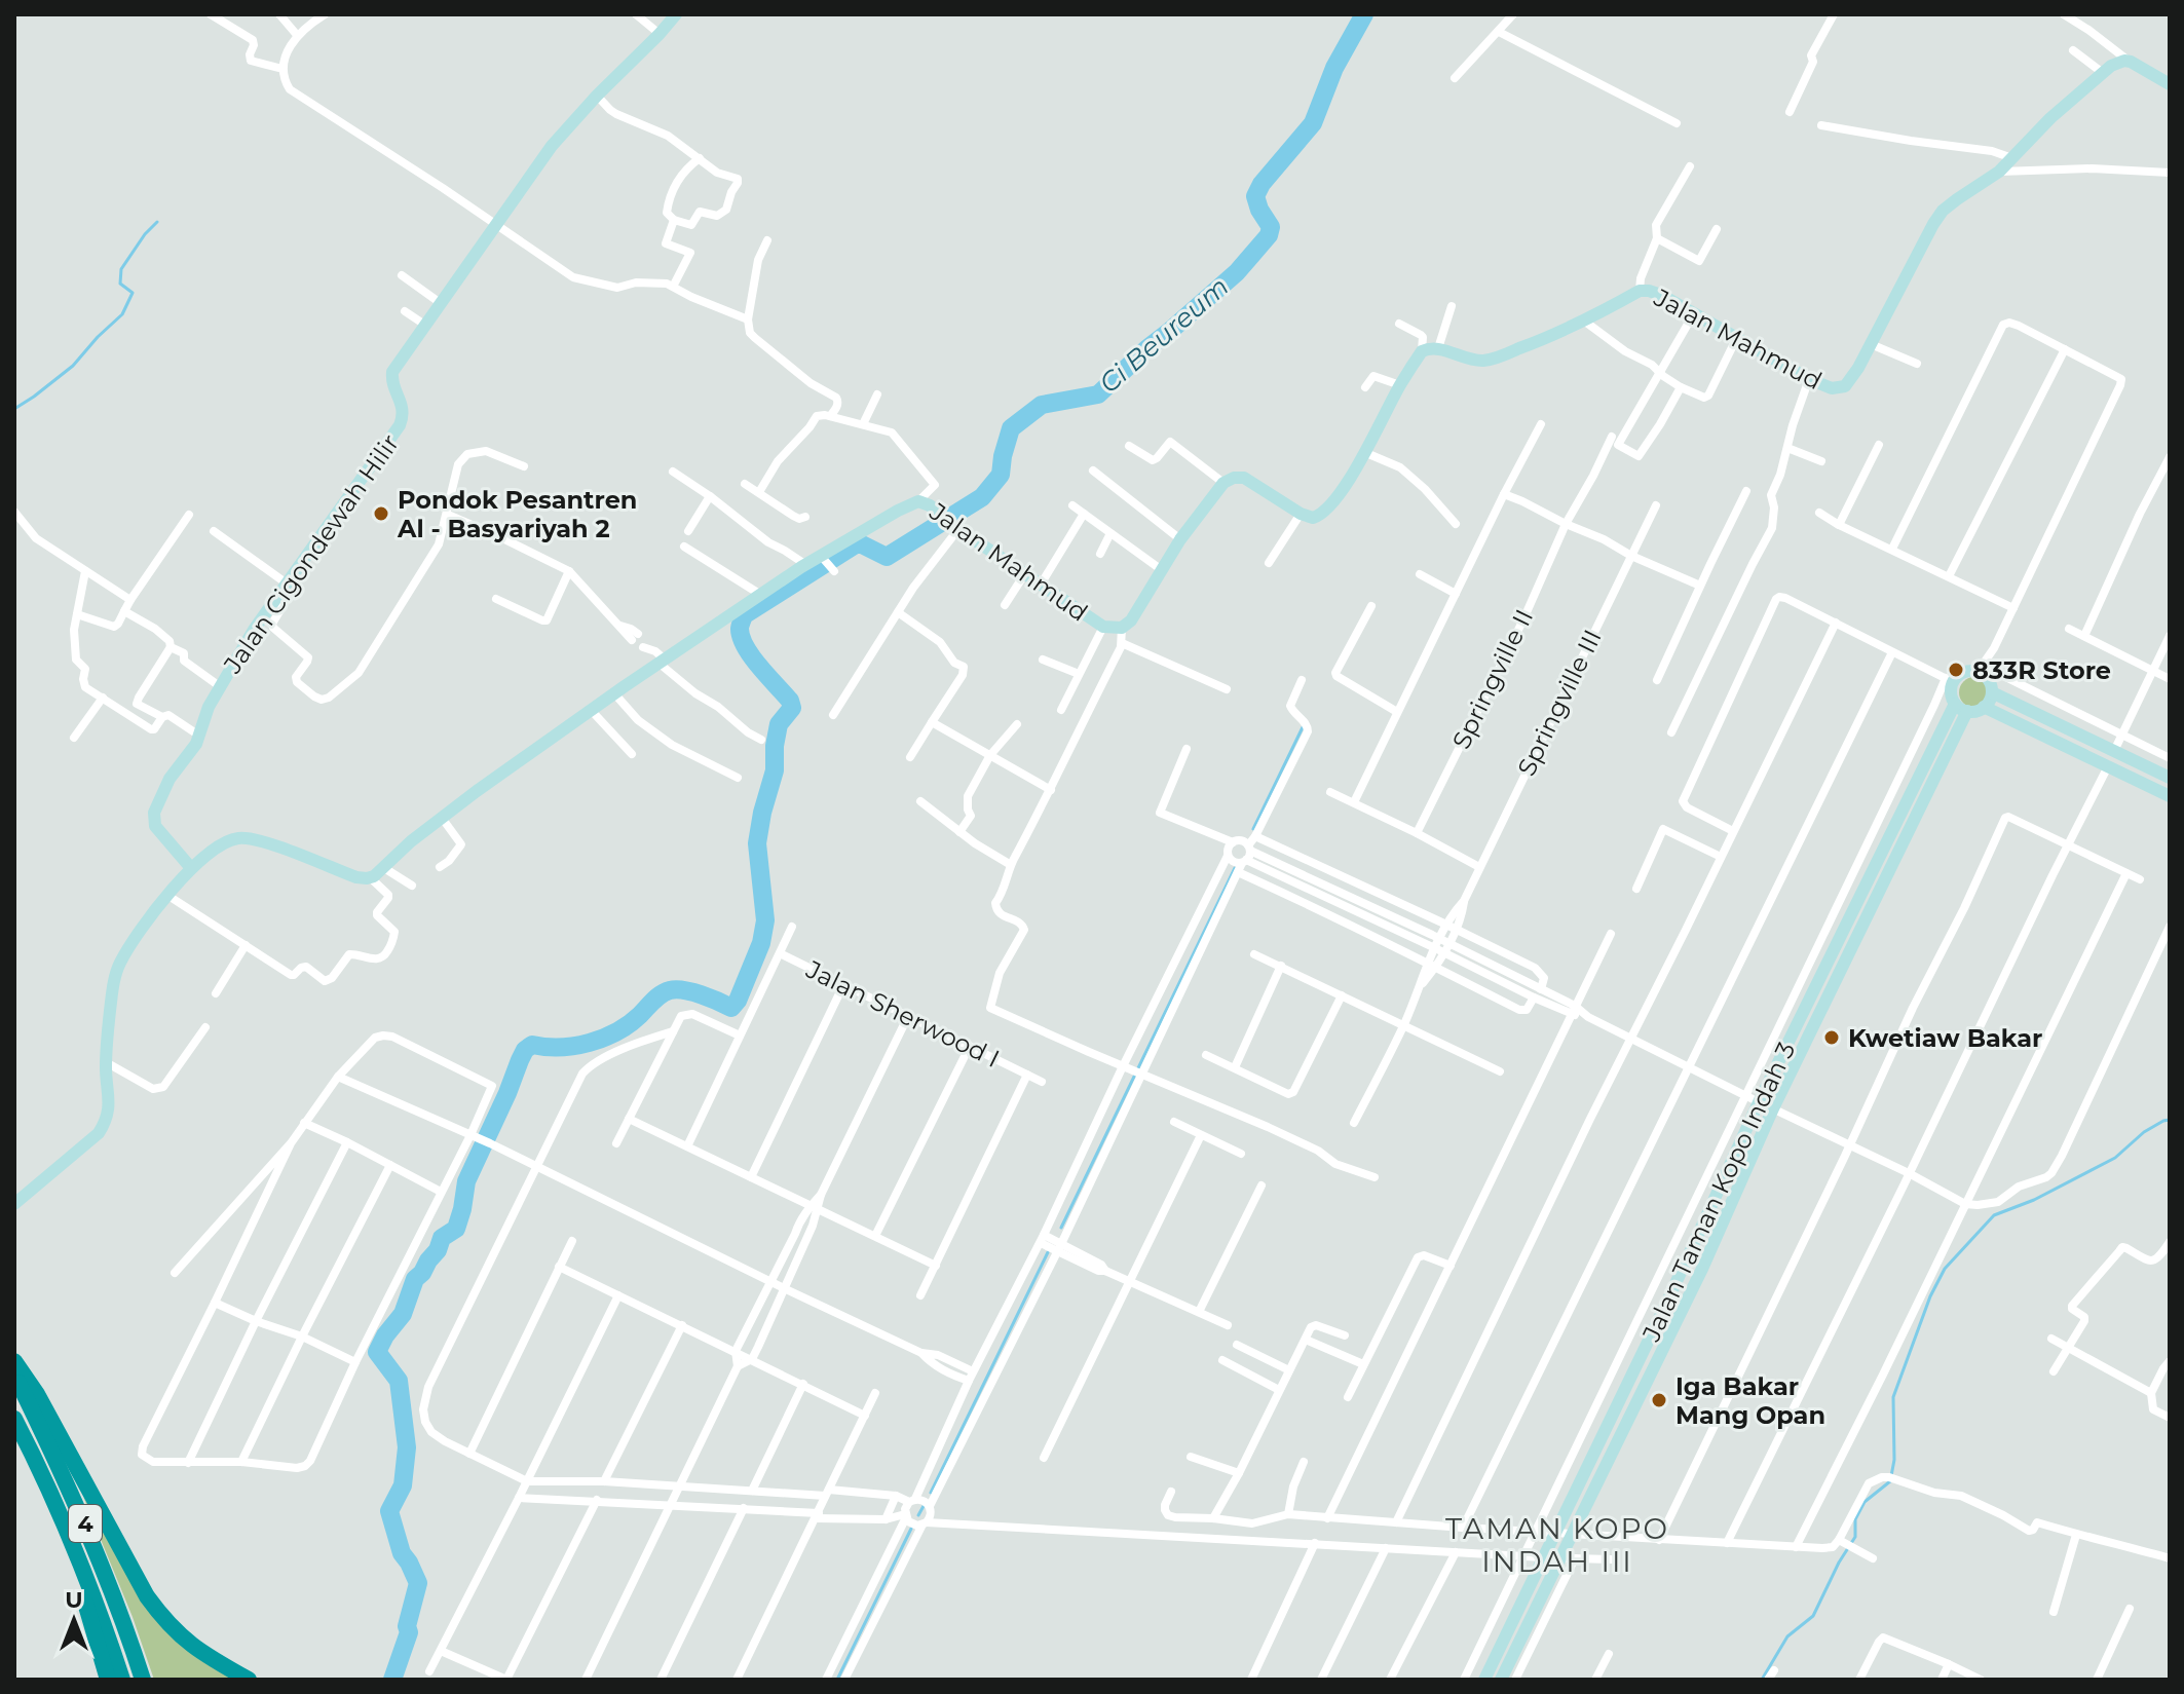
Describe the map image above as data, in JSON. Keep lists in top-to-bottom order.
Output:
{
  "streets": {
    "highway": ["4"],
    "street": [
      "Jalan Mahmud",
      "Jalan Cigondewah Hilir",
      "Springville II",
      "Springville III",
      "Jalan Sherwood I",
      "Jalan Taman Kopo Indah 3"
    ]
  },
  "districts": ["TAMAN KOPO INDAH III"],
  "water": ["Ci Beureum"],
  "places": [
    "Pondok Pesantren Al - Basyariyah 2",
    "833R Store",
    "Kwetiaw Bakar",
    "Iga Bakar Mang Opan"
  ],
  "north": "top"
}
